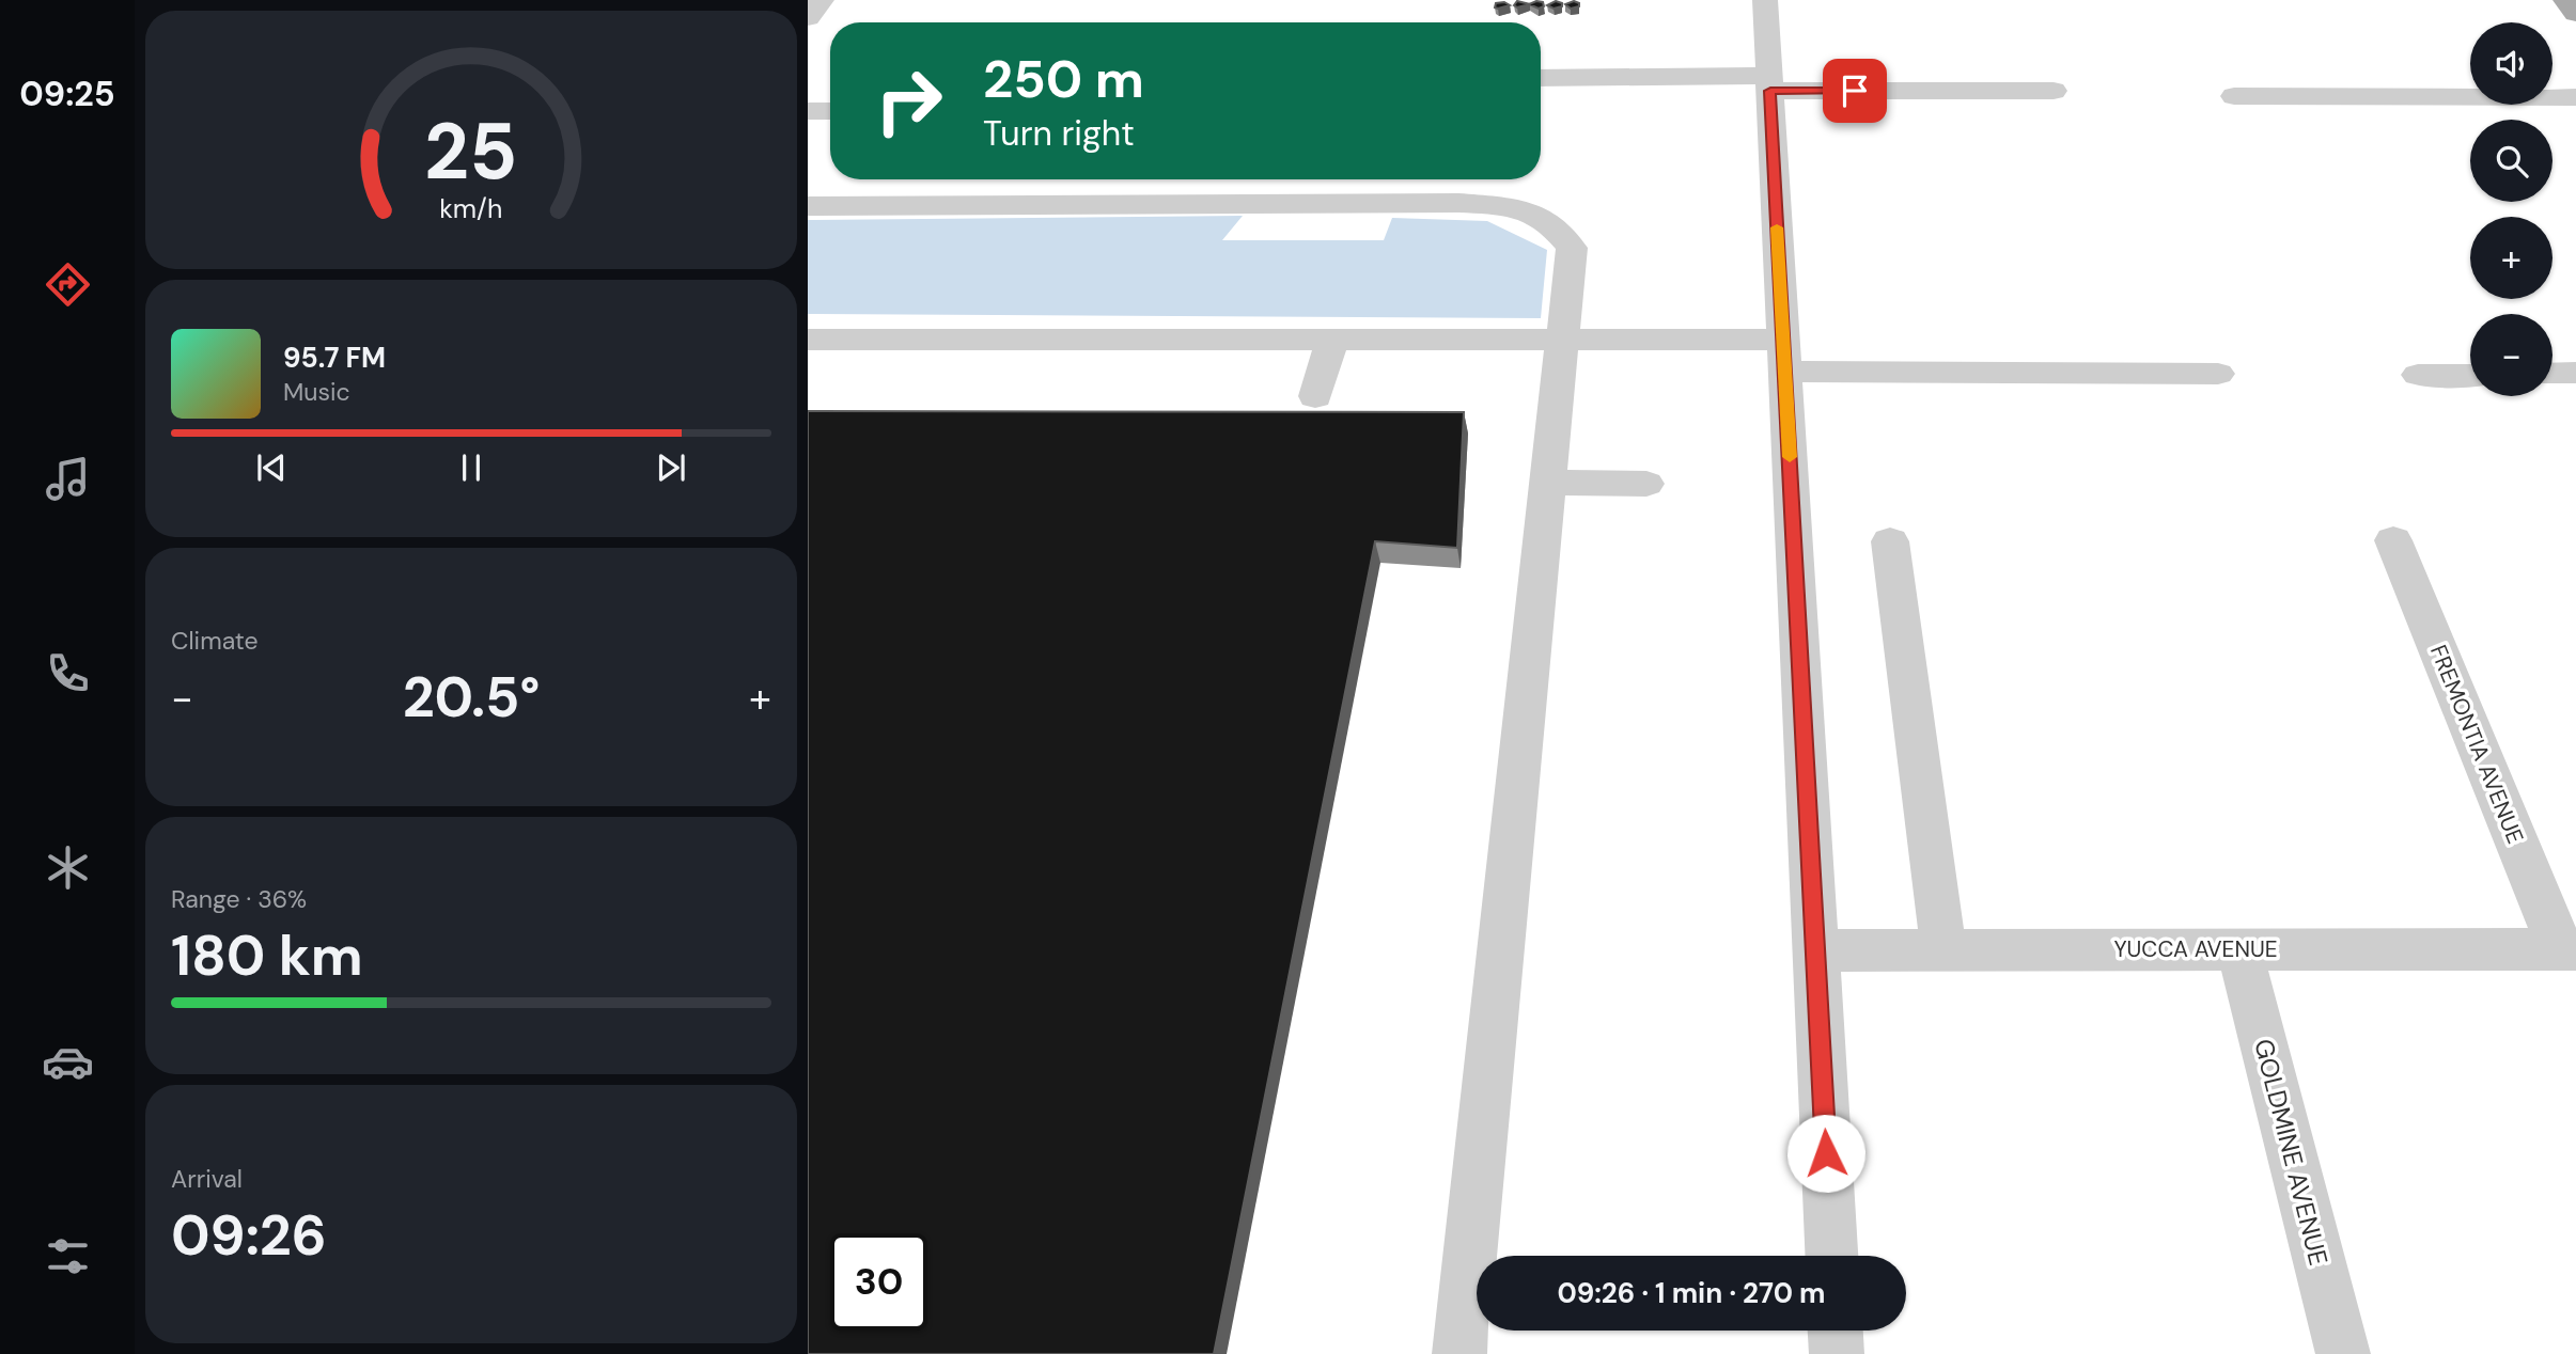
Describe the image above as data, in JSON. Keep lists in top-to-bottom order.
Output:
{
  "streets": {
    "street": ["FREMONTIA AVENUE", "YUCCA AVENUE", "GOLDMINE AVENUE"]
  },
  "crossings": [
    ["FREMONTIA AVENUE", "YUCCA AVENUE"],
    ["YUCCA AVENUE", "GOLDMINE AVENUE"]
  ],
  "page": {
    "tabs": "09:25",
    "map_buttons": ["+", "−"],
    "turn": ["250 m", "Turn right"],
    "song": ["95.7 FM", "Music"],
    "tile": [
      "Climate",
      ["Range · 36%", "180 km"],
      ["Arrival", "09:26"]
    ],
    "heat": ["−", "20.5°", "+"],
    "limit": "30",
    "trip": "09:26 · 1 min · 270 m",
    "gauge": ["25", "km/h"]
  }
}
